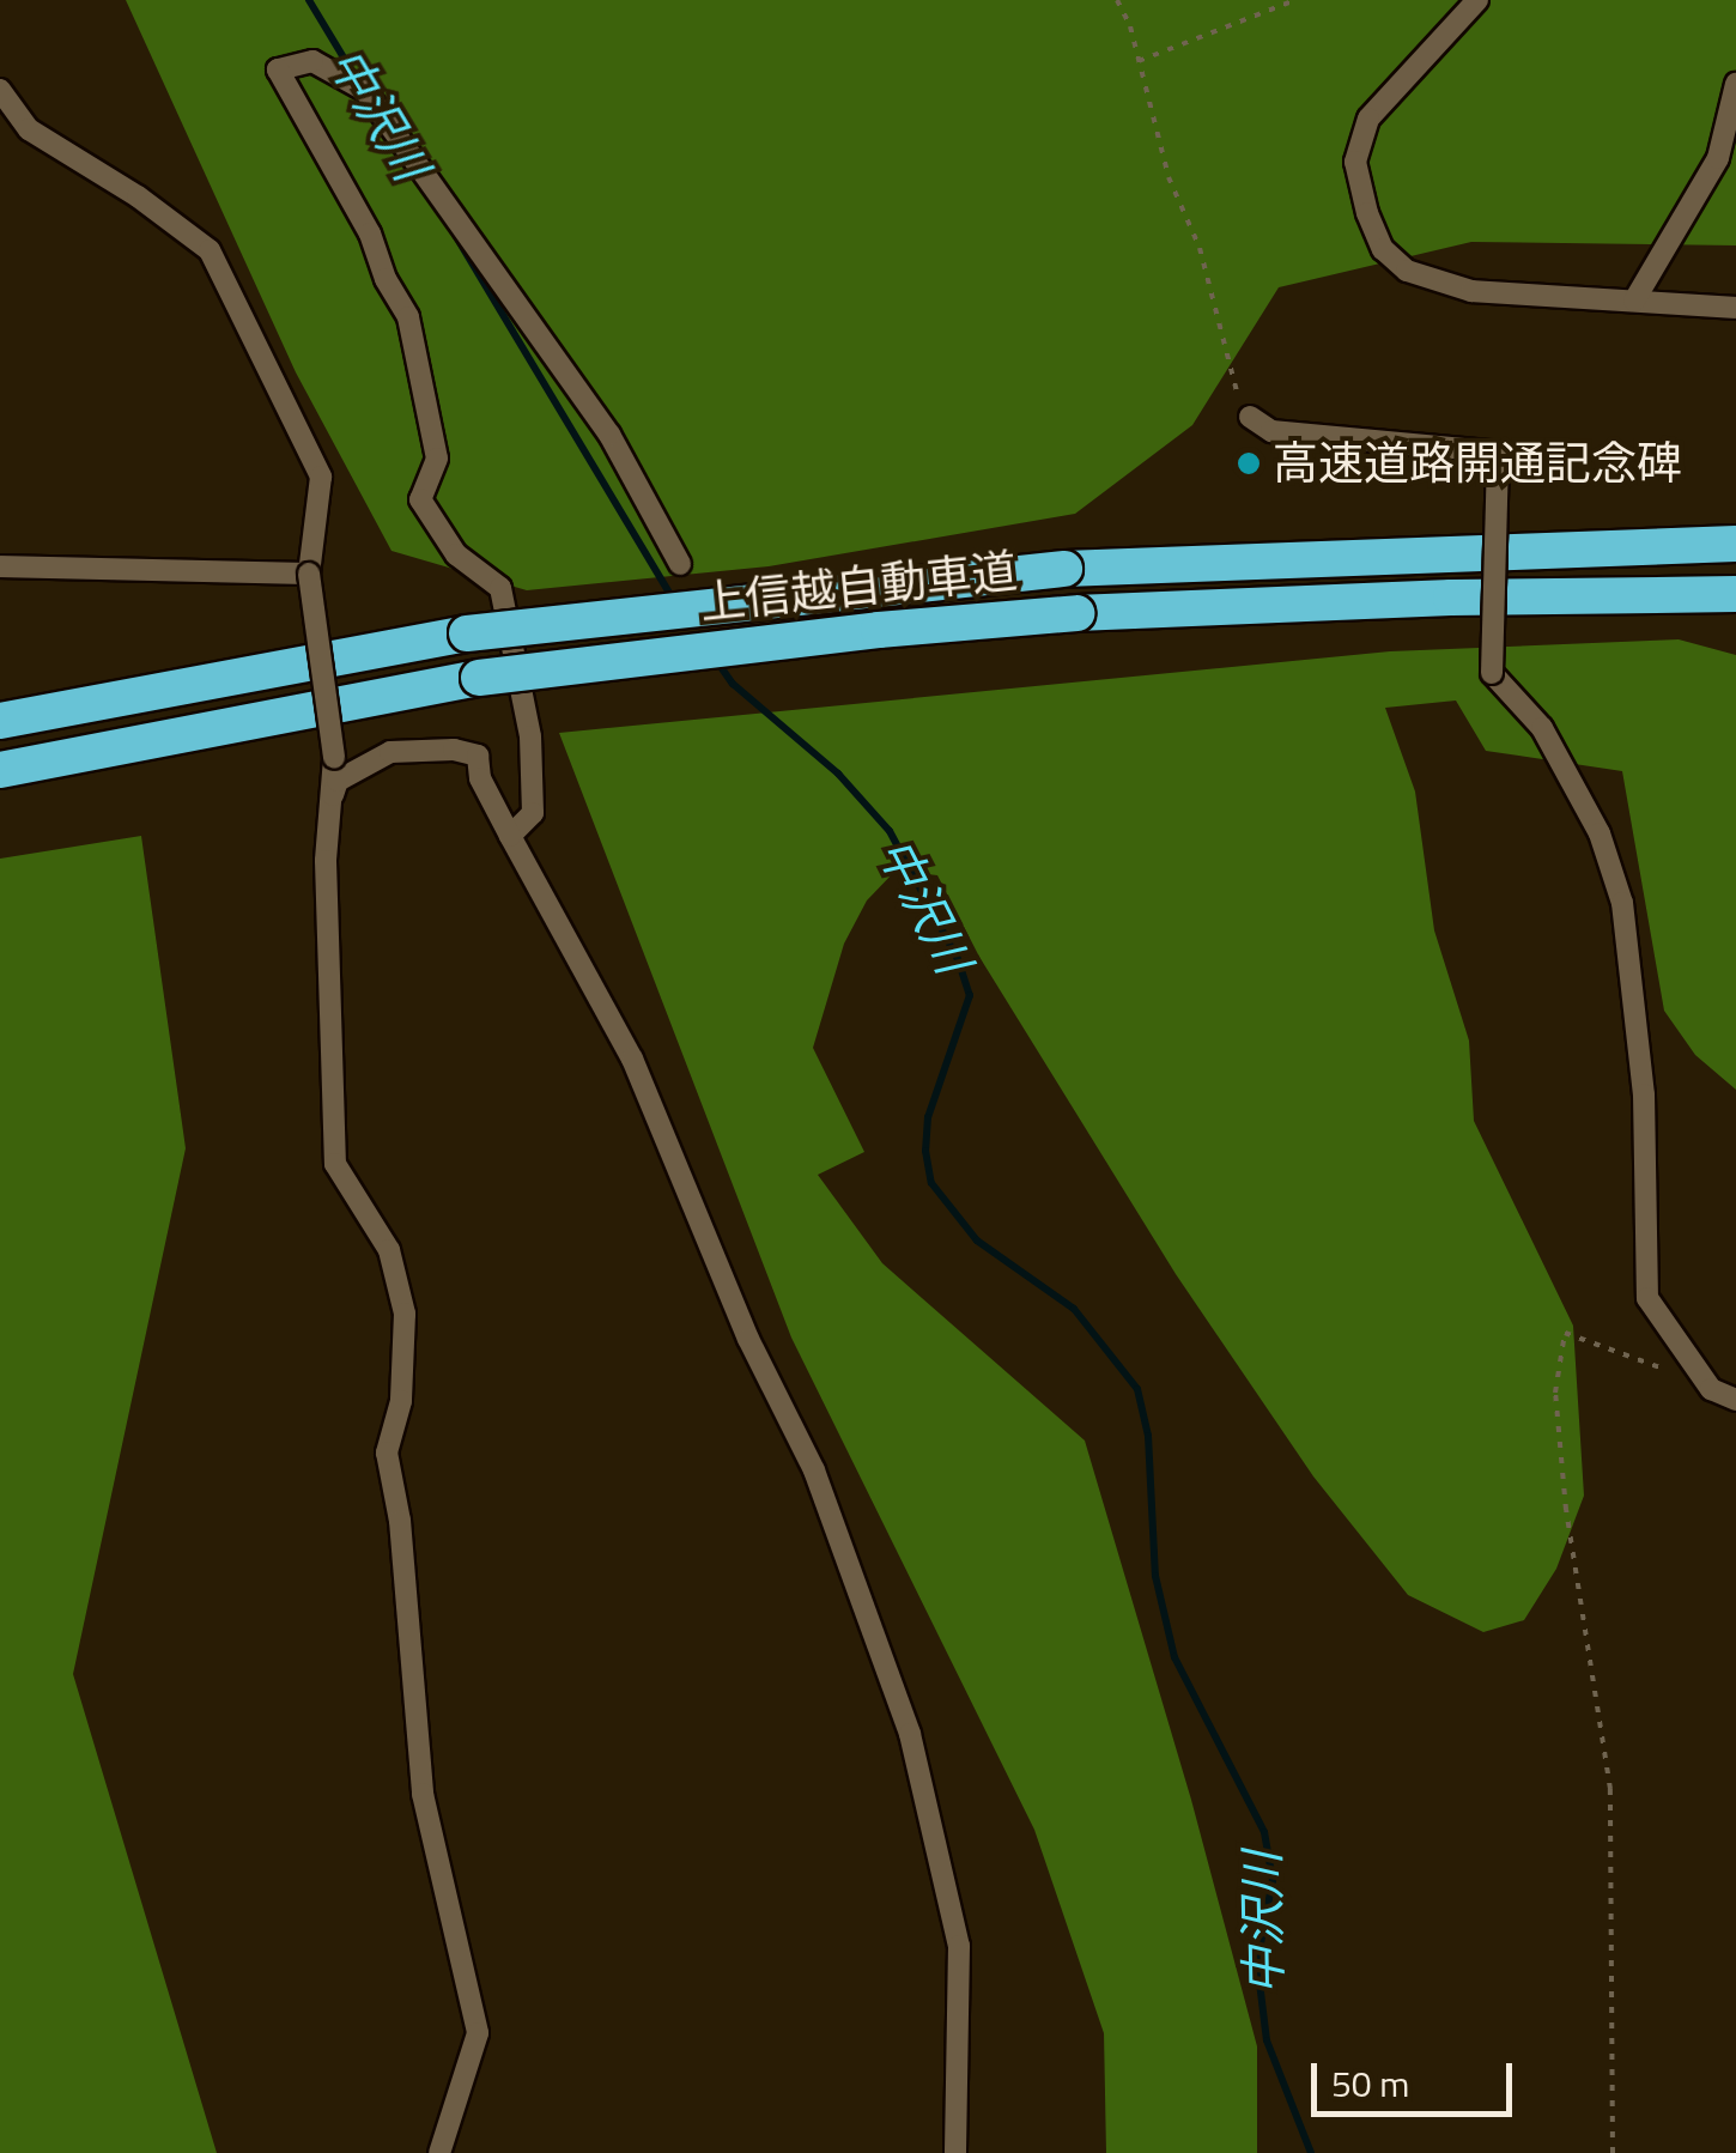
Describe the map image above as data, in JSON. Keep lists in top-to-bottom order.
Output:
{
  "streets": {
    "highway": ["上信越自動車道"]
  },
  "water": ["中沢川"],
  "places": ["高速道路開通記念碑"],
  "scale_bar": "50 m"
}
